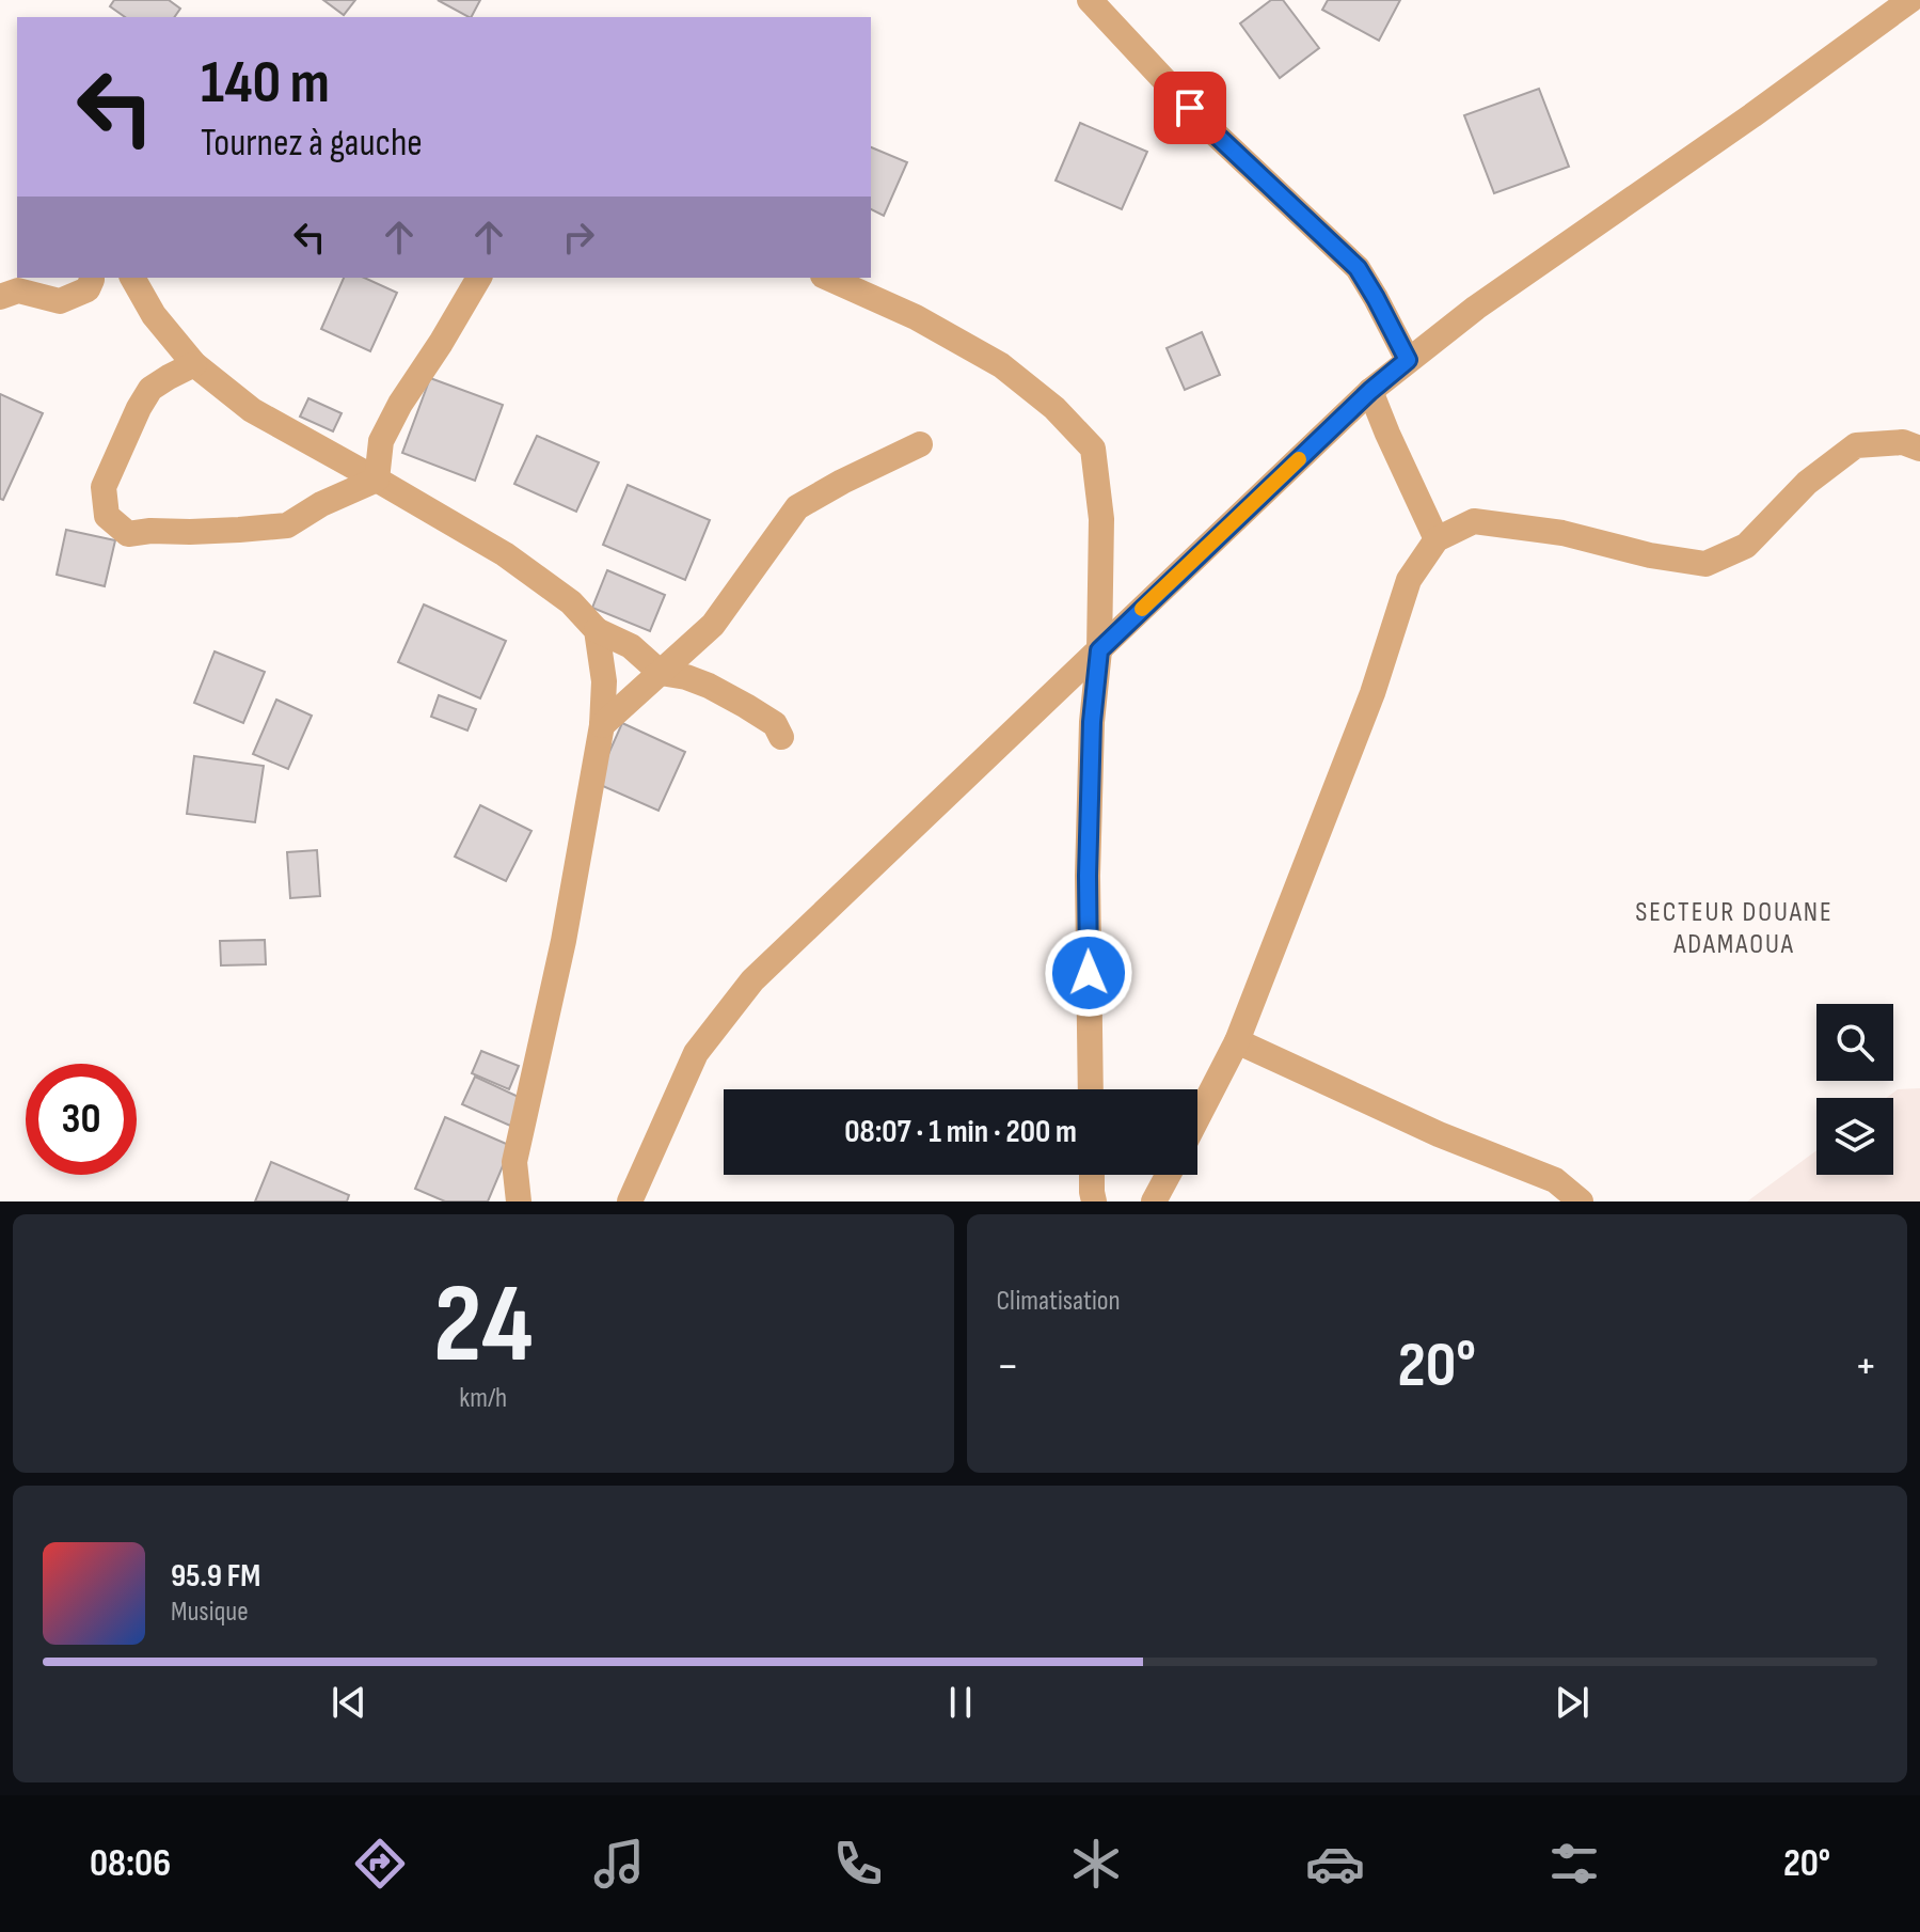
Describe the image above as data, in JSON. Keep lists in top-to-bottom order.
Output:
{
  "districts": ["SECTEUR DOUANE ADAMAOUA"],
  "page": {
    "turn": ["140 m", "Tournez à gauche"],
    "limit": "30",
    "trip": "08:07 · 1 min · 200 m",
    "tile": [
      ["24", "km/h"],
      "Climatisation"
    ],
    "heat": ["−", "20°", "+"],
    "song": ["95.9 FM", "Musique"],
    "tabs": ["08:06", "20°"]
  }
}
